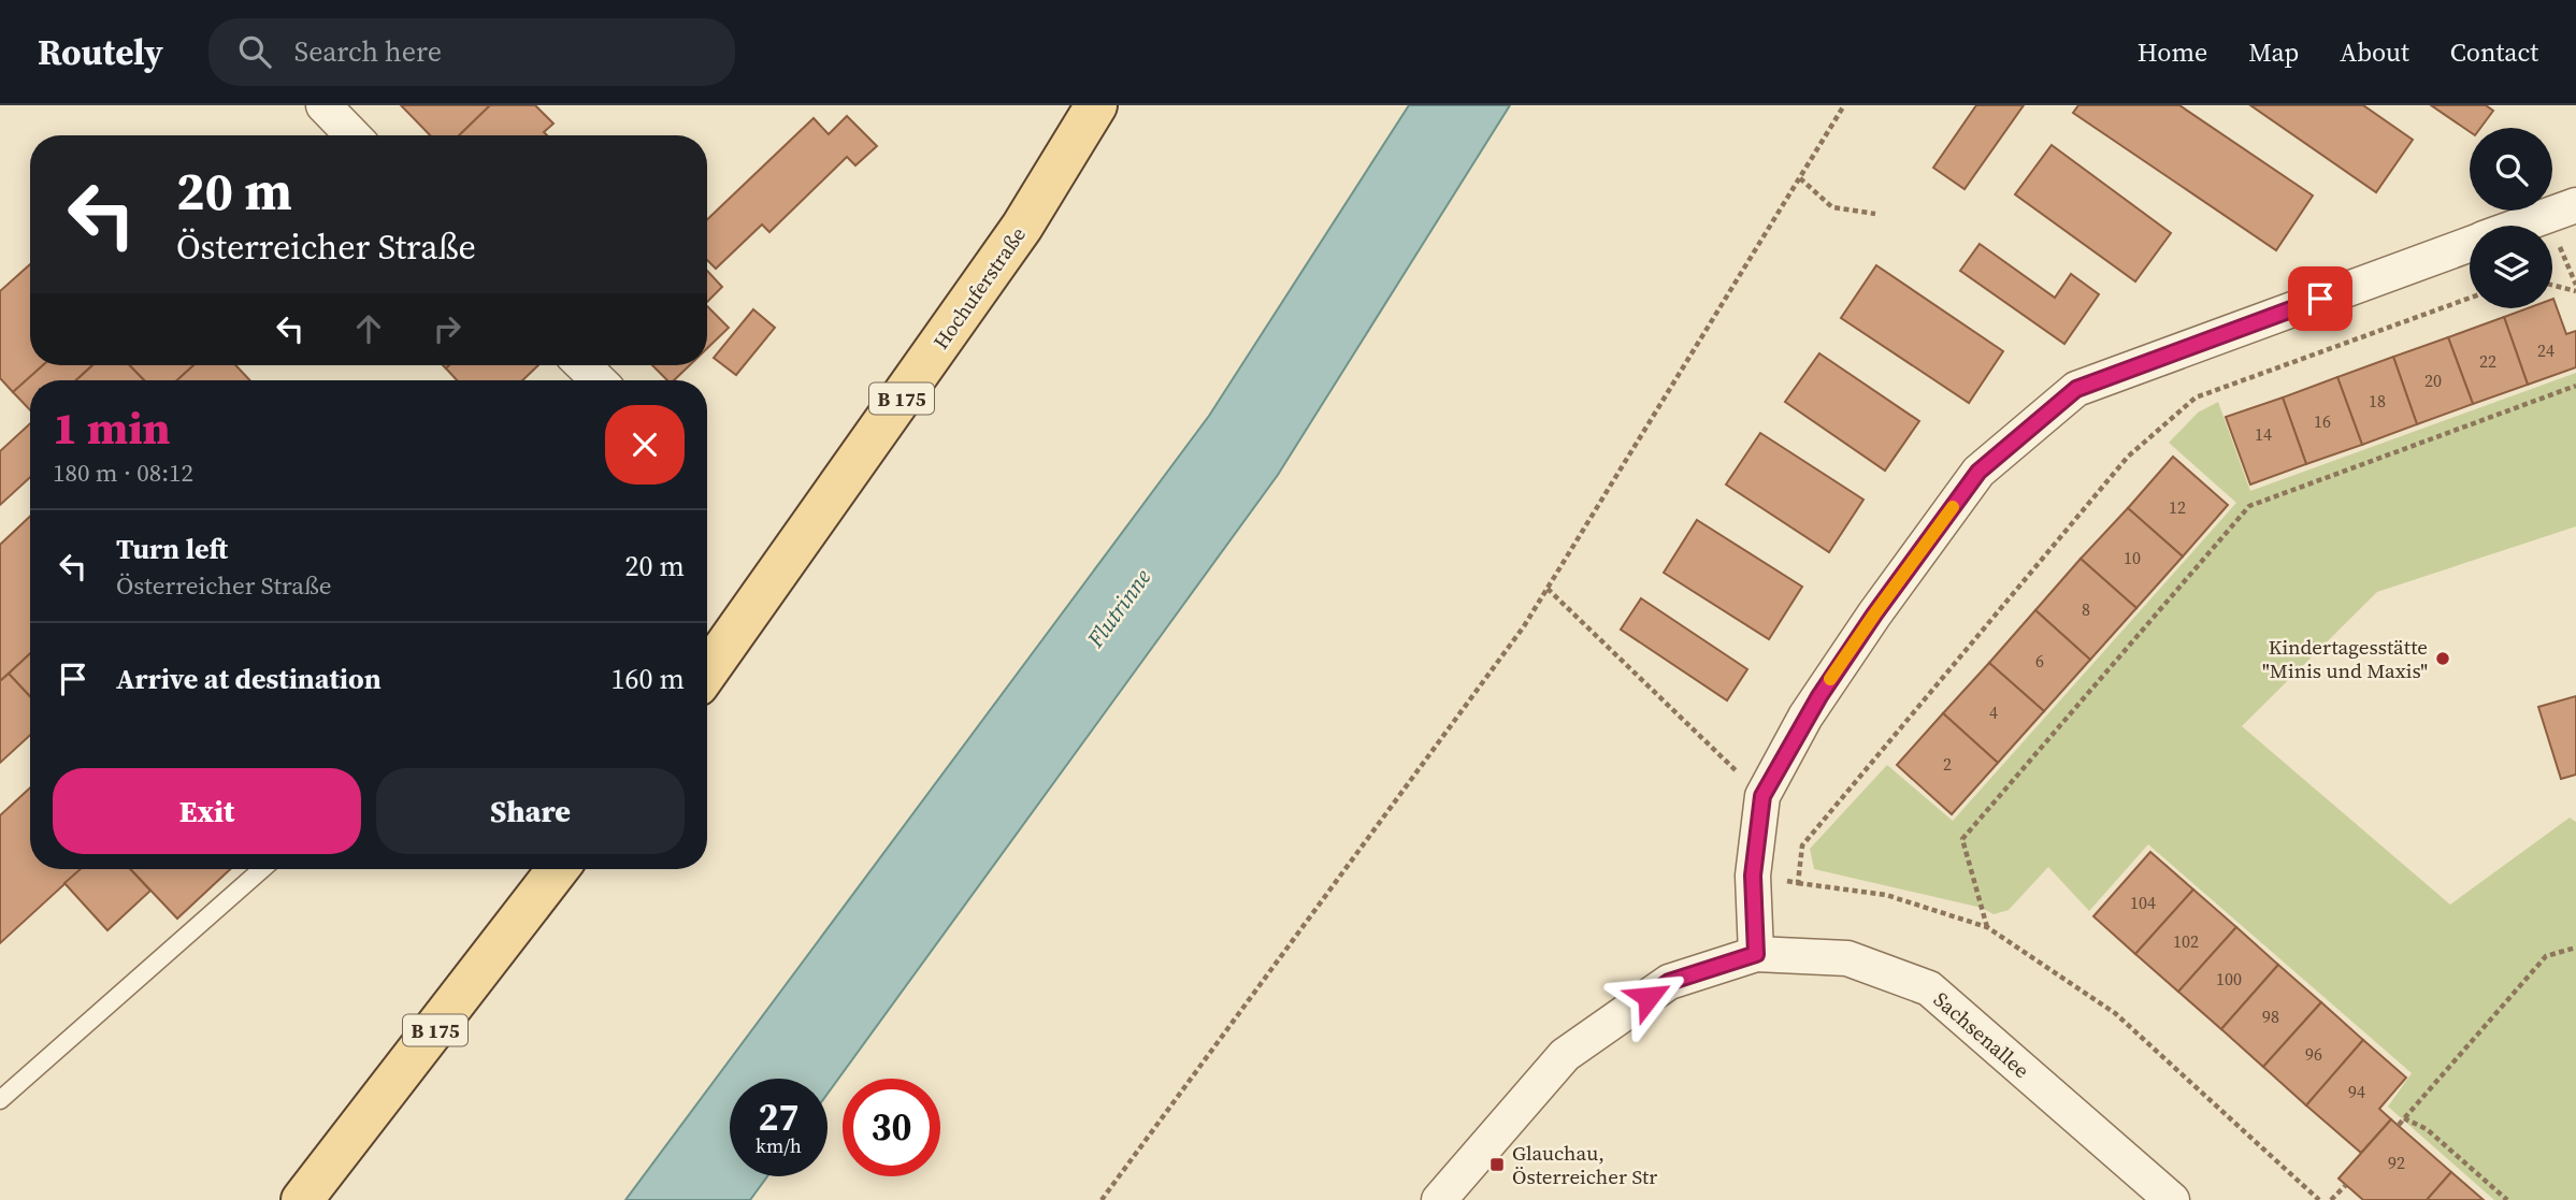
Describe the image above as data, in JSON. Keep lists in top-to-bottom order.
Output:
{
  "streets": {
    "main road": ["Hochuferstraße", "B 175"],
    "street": ["Sachsenallee"]
  },
  "water": ["Flutrinne"],
  "places": {
    "other": ["Kindertagesstätte \"Minis und Maxis\""],
    "transit": ["Glauchau, Österreicher Str"]
  },
  "house_numbers": [
    "24",
    "22",
    "20",
    "18",
    "16",
    "14",
    "12",
    "10",
    "8",
    "6",
    "4",
    "2",
    "104",
    "102",
    "100",
    "98",
    "96",
    "94",
    "92"
  ],
  "page": {
    "header": "Routely",
    "search": "Search here",
    "nav": [
      "Home",
      "Map",
      "About",
      "Contact"
    ],
    "turn": ["20 m", "Österreicher Straße"],
    "heading": ["1 min", "180 m · 08:12"],
    "list": [
      {
        "name": "Turn left",
        "note": "Österreicher Straße",
        "value": "20 m"
      },
      {
        "name": "Arrive at destination",
        "value": "160 m"
      }
    ],
    "buttons": ["Exit", "Share"],
    "speed": "27 km/h",
    "limit": "30"
  }
}
